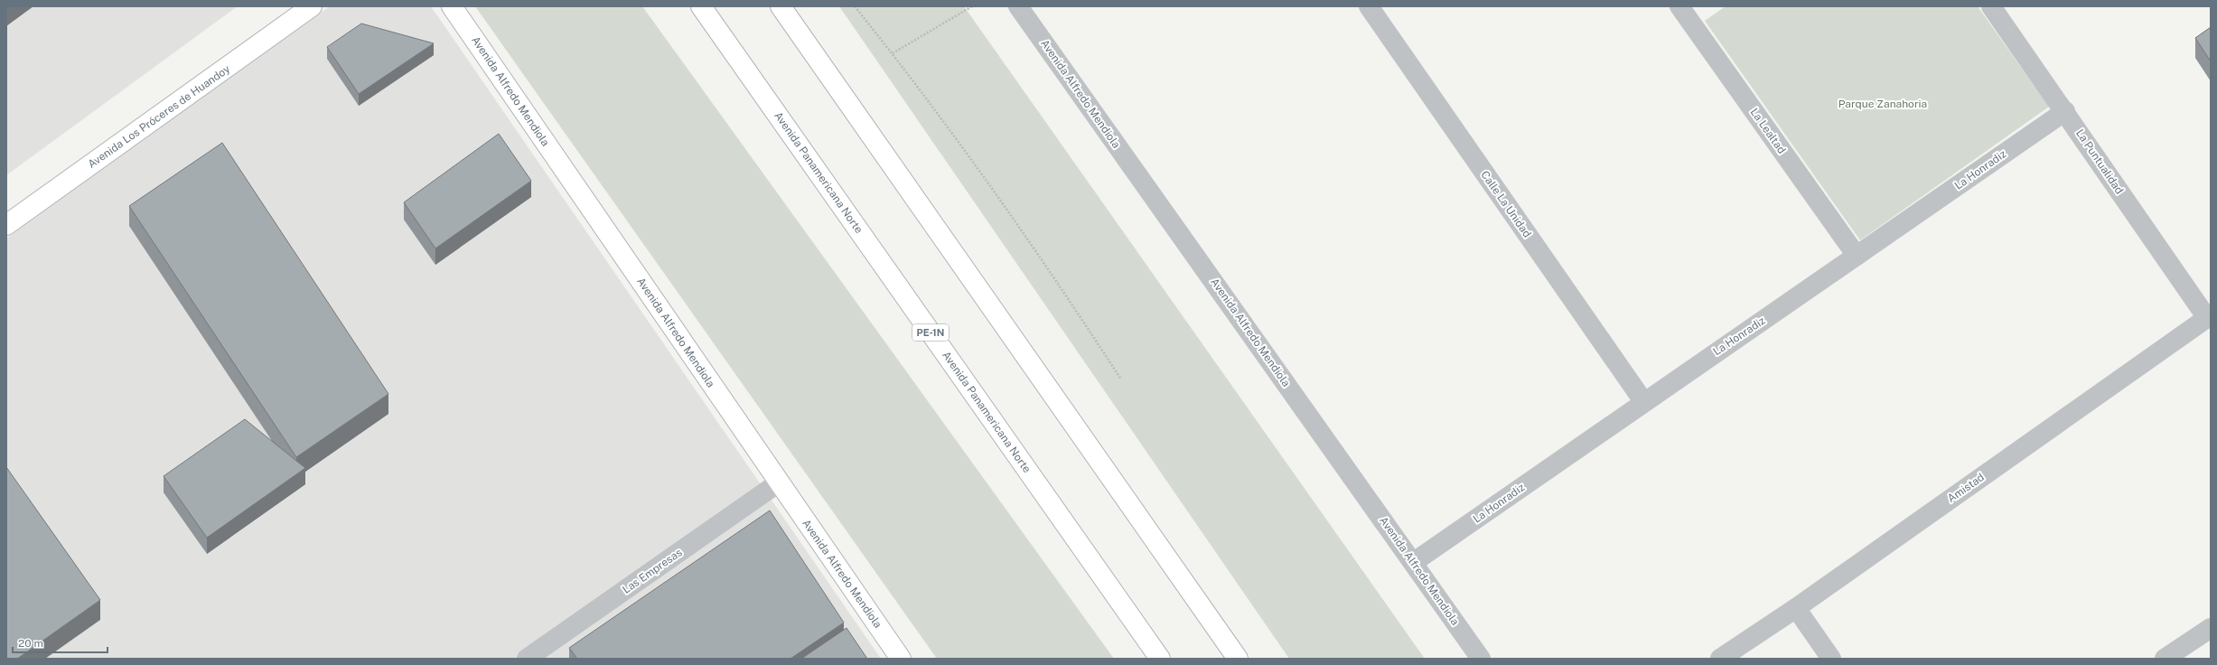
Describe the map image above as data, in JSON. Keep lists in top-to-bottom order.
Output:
{
  "streets": {
    "main road": [
      "Avenida Alfredo Mendiola",
      "Avenida Los Próceres de Huandoy",
      "Avenida Panamericana Norte",
      "PE-1N"
    ],
    "street": [
      "La Lealtad",
      "La Puntualidad",
      "La Honradiz",
      "Calle La Unidad",
      "Amistad",
      "Las Empresas"
    ]
  },
  "crossings": [
    ["Avenida Alfredo Mendiola", "La Honradiz"],
    ["Avenida Alfredo Mendiola", "Las Empresas"],
    ["La Lealtad", "La Honradiz"],
    ["La Puntualidad", "La Honradiz"],
    ["La Puntualidad", "Amistad"],
    ["La Honradiz", "Calle La Unidad"]
  ],
  "parks": ["Parque Zanahoria"],
  "scale_bar": "20 m"
}
